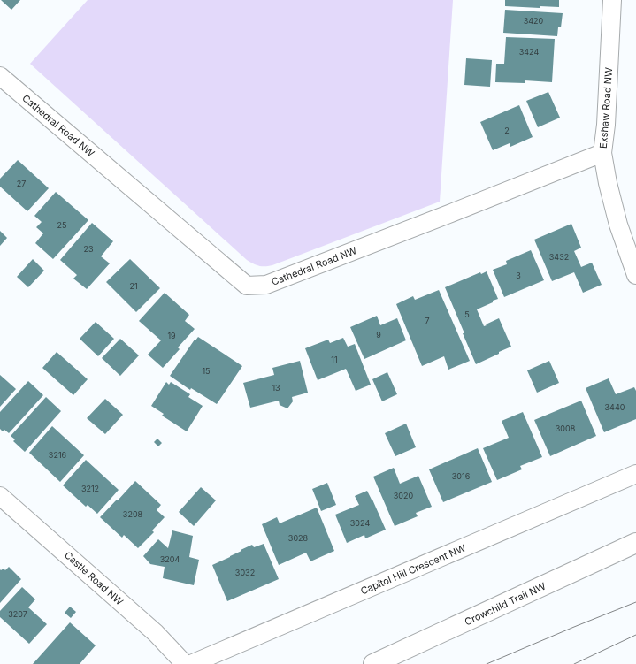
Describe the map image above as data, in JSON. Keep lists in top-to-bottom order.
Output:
{
  "streets": {
    "highway": ["Crowchild Trail NW"],
    "street": [
      "Exshaw Road NW",
      "Cathedral Road NW",
      "Capitol Hill Crescent NW",
      "Castle Road NW"
    ]
  },
  "crossings": [
    ["Exshaw Road NW", "Cathedral Road NW"]
  ],
  "house_numbers": [
    "3420",
    "3424",
    "2",
    "27",
    "25",
    "23",
    "3432",
    "3",
    "21",
    "5",
    "7",
    "9",
    "19",
    "11",
    "15",
    "13",
    "3440",
    "3008",
    "3216",
    "3016",
    "3212",
    "3020",
    "3208",
    "3024",
    "3028",
    "3204",
    "3032",
    "3207"
  ]
}
